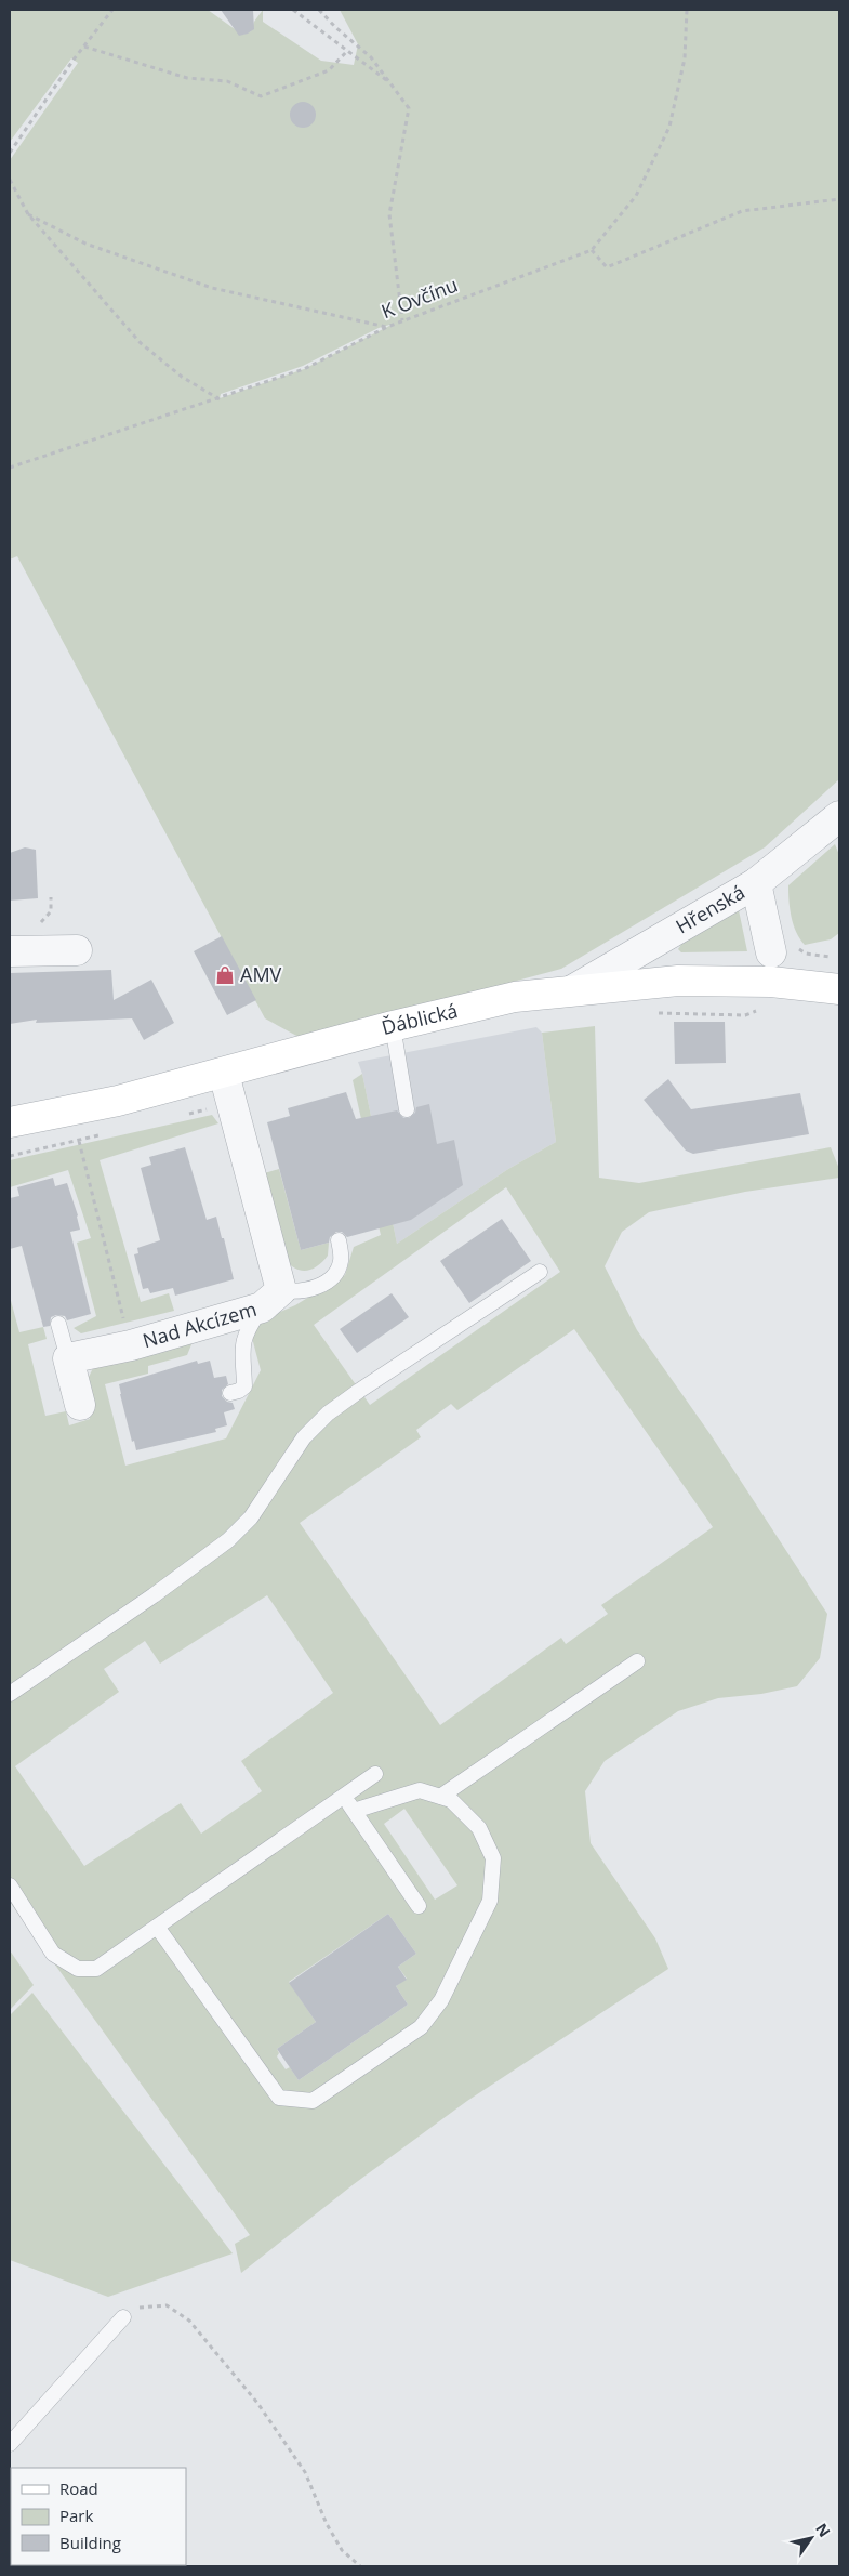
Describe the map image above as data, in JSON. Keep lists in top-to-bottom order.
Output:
{
  "streets": {
    "main road": ["Ďáblická"],
    "street": ["Hřenská", "Nad Akcízem"],
    "path": ["K Ovčínu"]
  },
  "crossings": [
    ["Hřenská", "Ďáblická"]
  ],
  "places": {
    "shop": ["AMV"]
  },
  "legend": ["Road", "Park", "Building"],
  "north": "top right"
}
